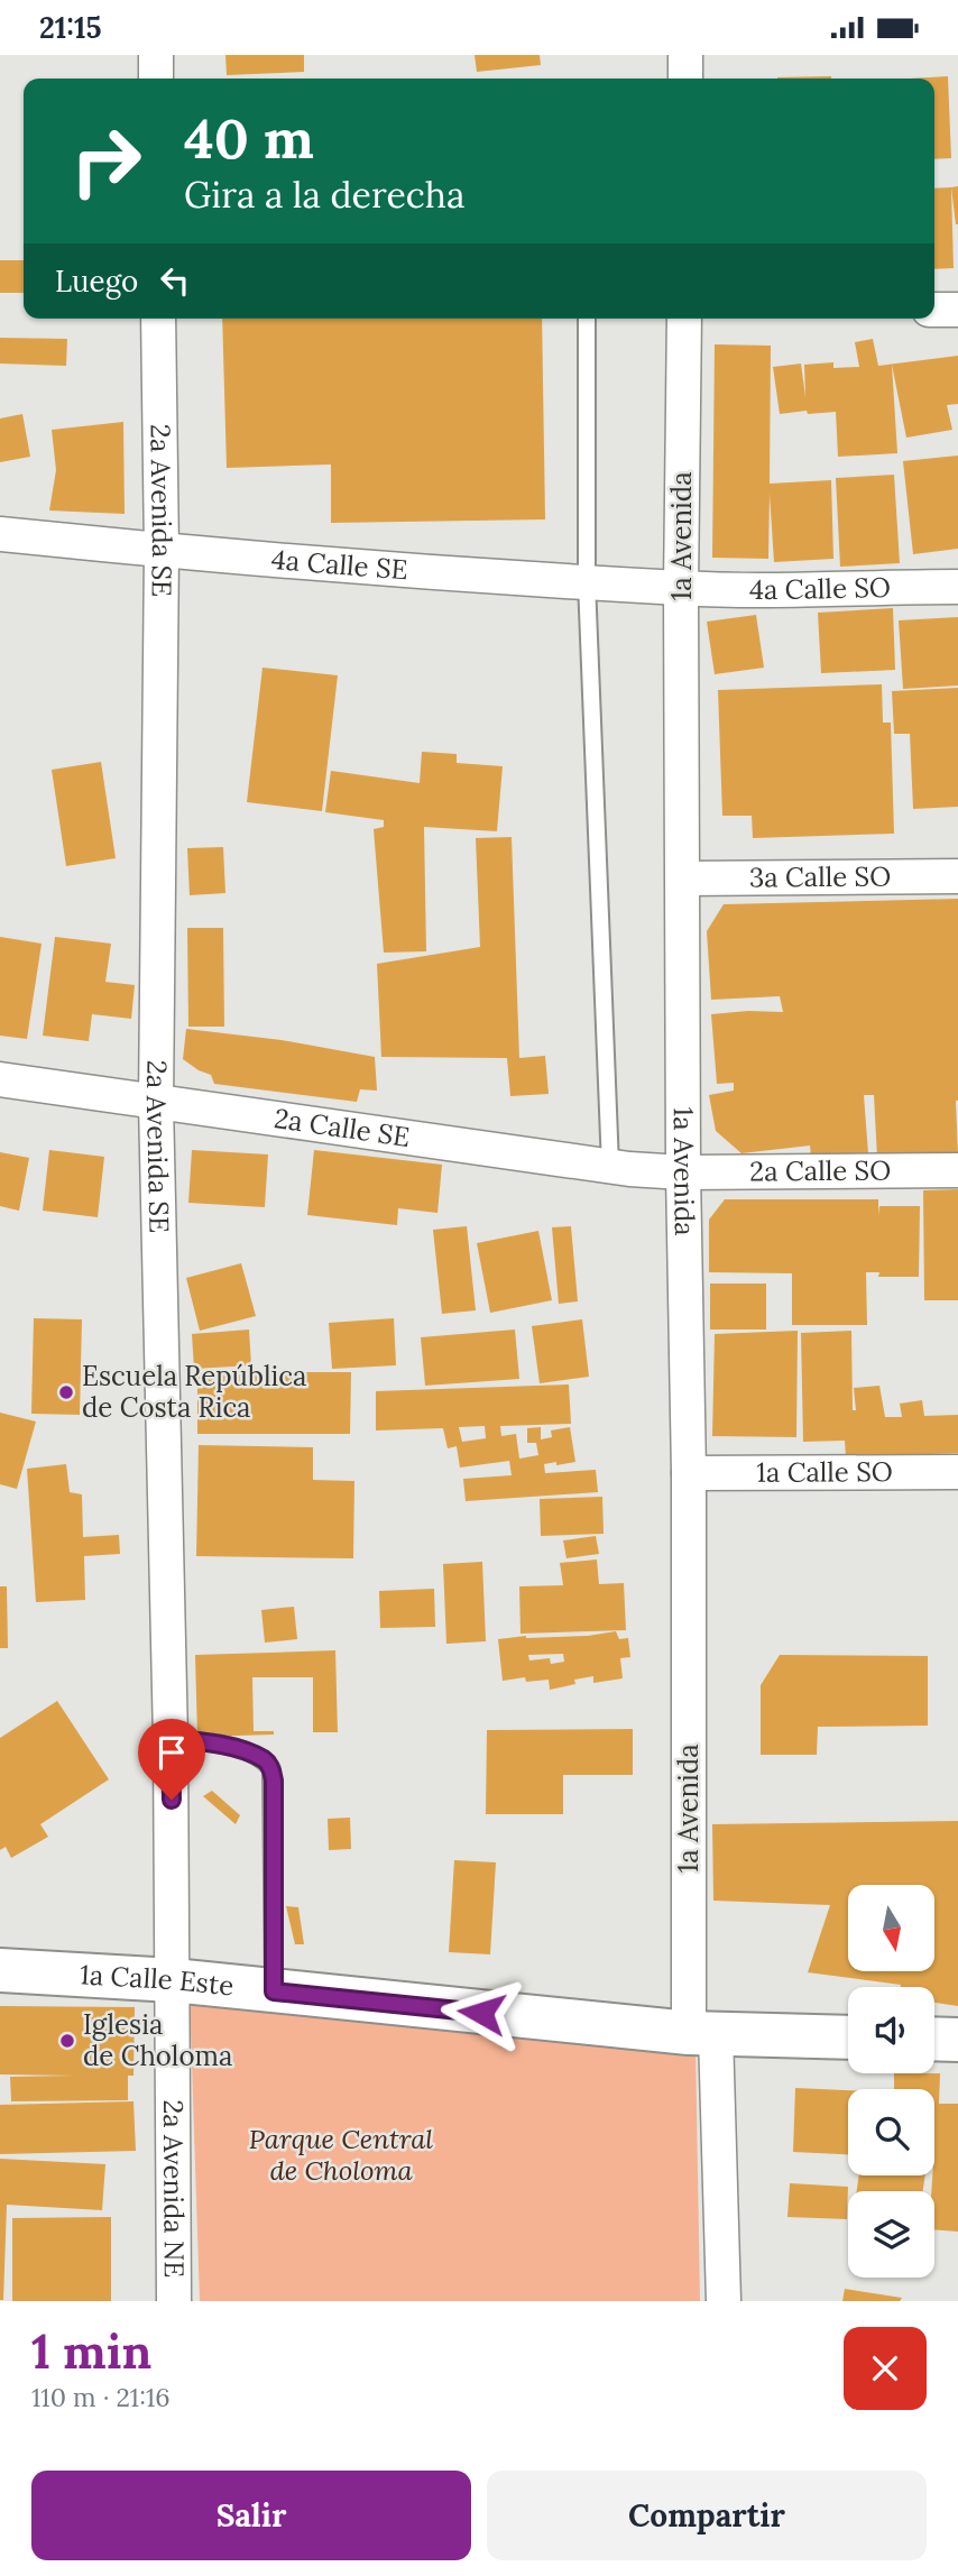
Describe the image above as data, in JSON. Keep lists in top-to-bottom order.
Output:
{
  "streets": {
    "main road": ["1a Calle Este"],
    "street": [
      "2a Avenida SE",
      "1a Avenida",
      "4a Calle SE",
      "4a Calle SO",
      "3a Calle SO",
      "2a Calle SE",
      "2a Calle SO",
      "1a Calle SO",
      "2a Avenida NE"
    ]
  },
  "crossings": [
    ["2a Avenida SE", "4a Calle SE"],
    ["2a Avenida SE", "2a Calle SE"],
    ["2a Avenida SE", "1a Calle Este"],
    ["2a Avenida SE", "2a Avenida NE"],
    ["1a Avenida", "4a Calle SE"],
    ["1a Avenida", "4a Calle SO"],
    ["1a Avenida", "3a Calle SO"],
    ["1a Avenida", "2a Calle SE"],
    ["1a Avenida", "2a Calle SO"],
    ["1a Avenida", "1a Calle SO"],
    ["1a Avenida", "1a Calle Este"],
    ["4a Calle SE", "4a Calle SO"],
    ["2a Calle SE", "2a Calle SO"],
    ["1a Calle Este", "2a Avenida NE"]
  ],
  "parks": ["Parque Central de Choloma"],
  "places": ["Escuela República de Costa Rica", "Iglesia de Choloma"],
  "north": "bottom",
  "page": {
    "status": "21:15",
    "turn": ["40 m", "Gira a la derecha"],
    "then": "Luego",
    "heading": ["1 min", "110 m · 21:16"],
    "buttons": ["Salir", "Compartir"]
  }
}
